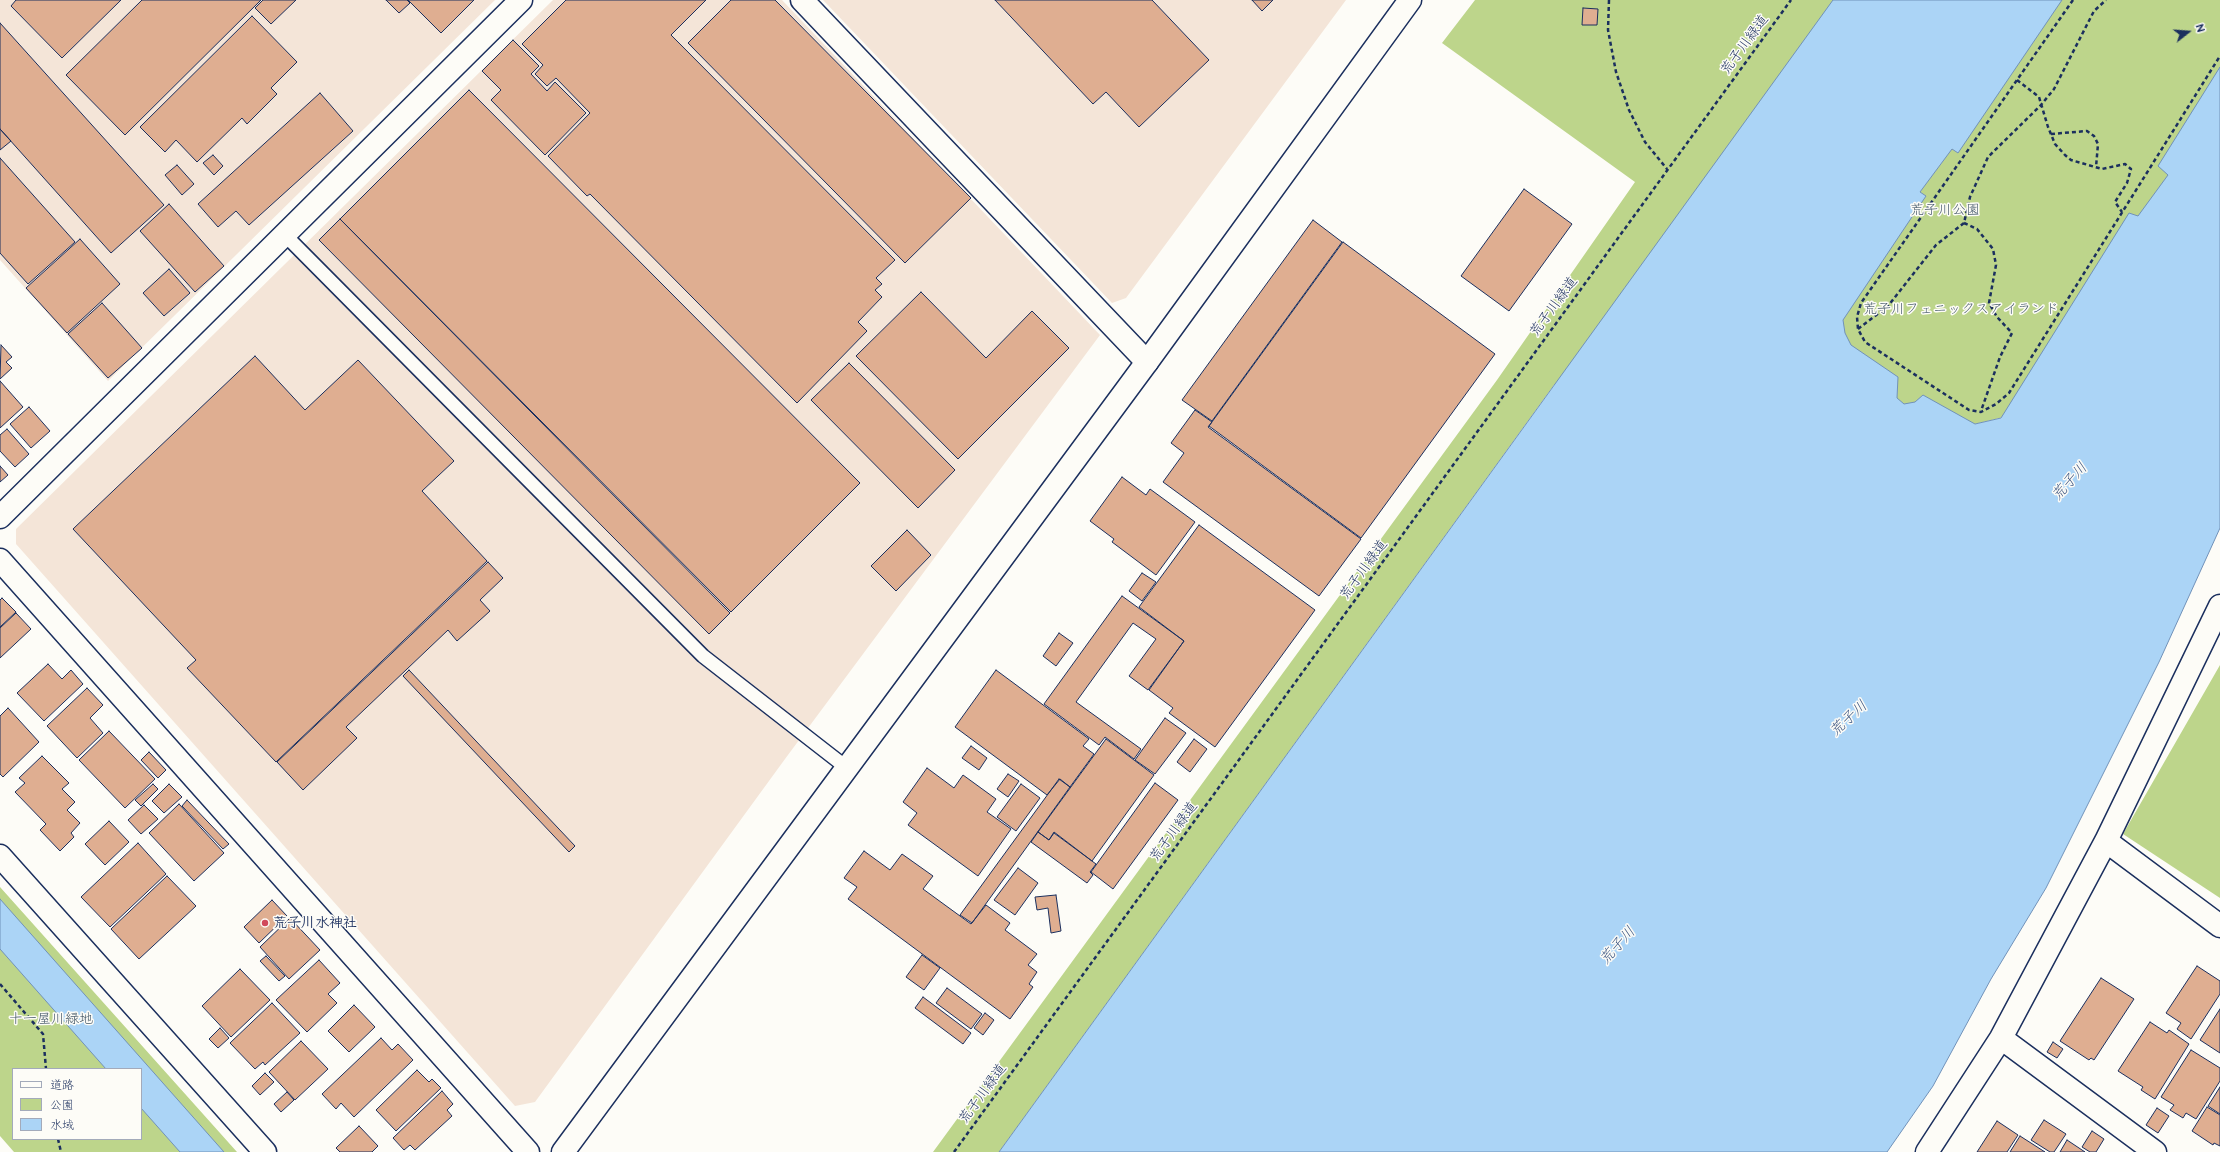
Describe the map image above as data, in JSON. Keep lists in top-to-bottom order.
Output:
{
  "streets": {
    "path": ["荒子川緑道"]
  },
  "water": ["荒子川"],
  "parks": ["荒子川公園", "荒子川フェニックスアイランド", "十一屋川緑地"],
  "places": ["荒子川水神社"],
  "legend": ["道路", "公園", "水域"],
  "north": "right"
}
